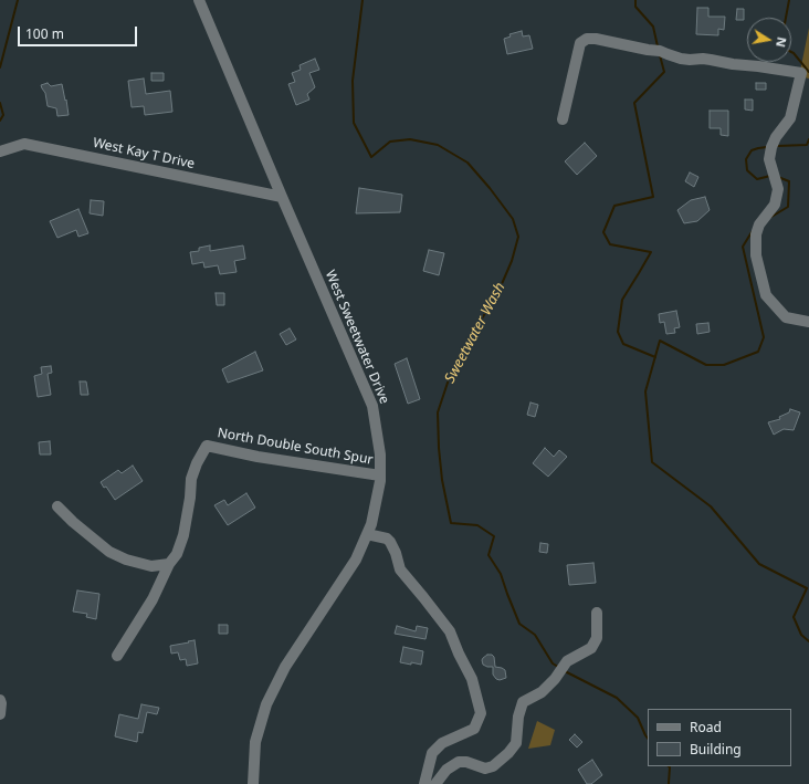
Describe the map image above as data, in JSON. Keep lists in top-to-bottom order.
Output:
{
  "streets": {
    "street": ["West Kay T Drive", "West Sweetwater Drive", "North Double South Spur"]
  },
  "crossings": [
    ["West Kay T Drive", "West Sweetwater Drive"],
    ["West Sweetwater Drive", "North Double South Spur"]
  ],
  "water": ["Sweetwater Wash"],
  "legend": ["Road", "Building"],
  "scale_bar": "100 m",
  "north": "right"
}
